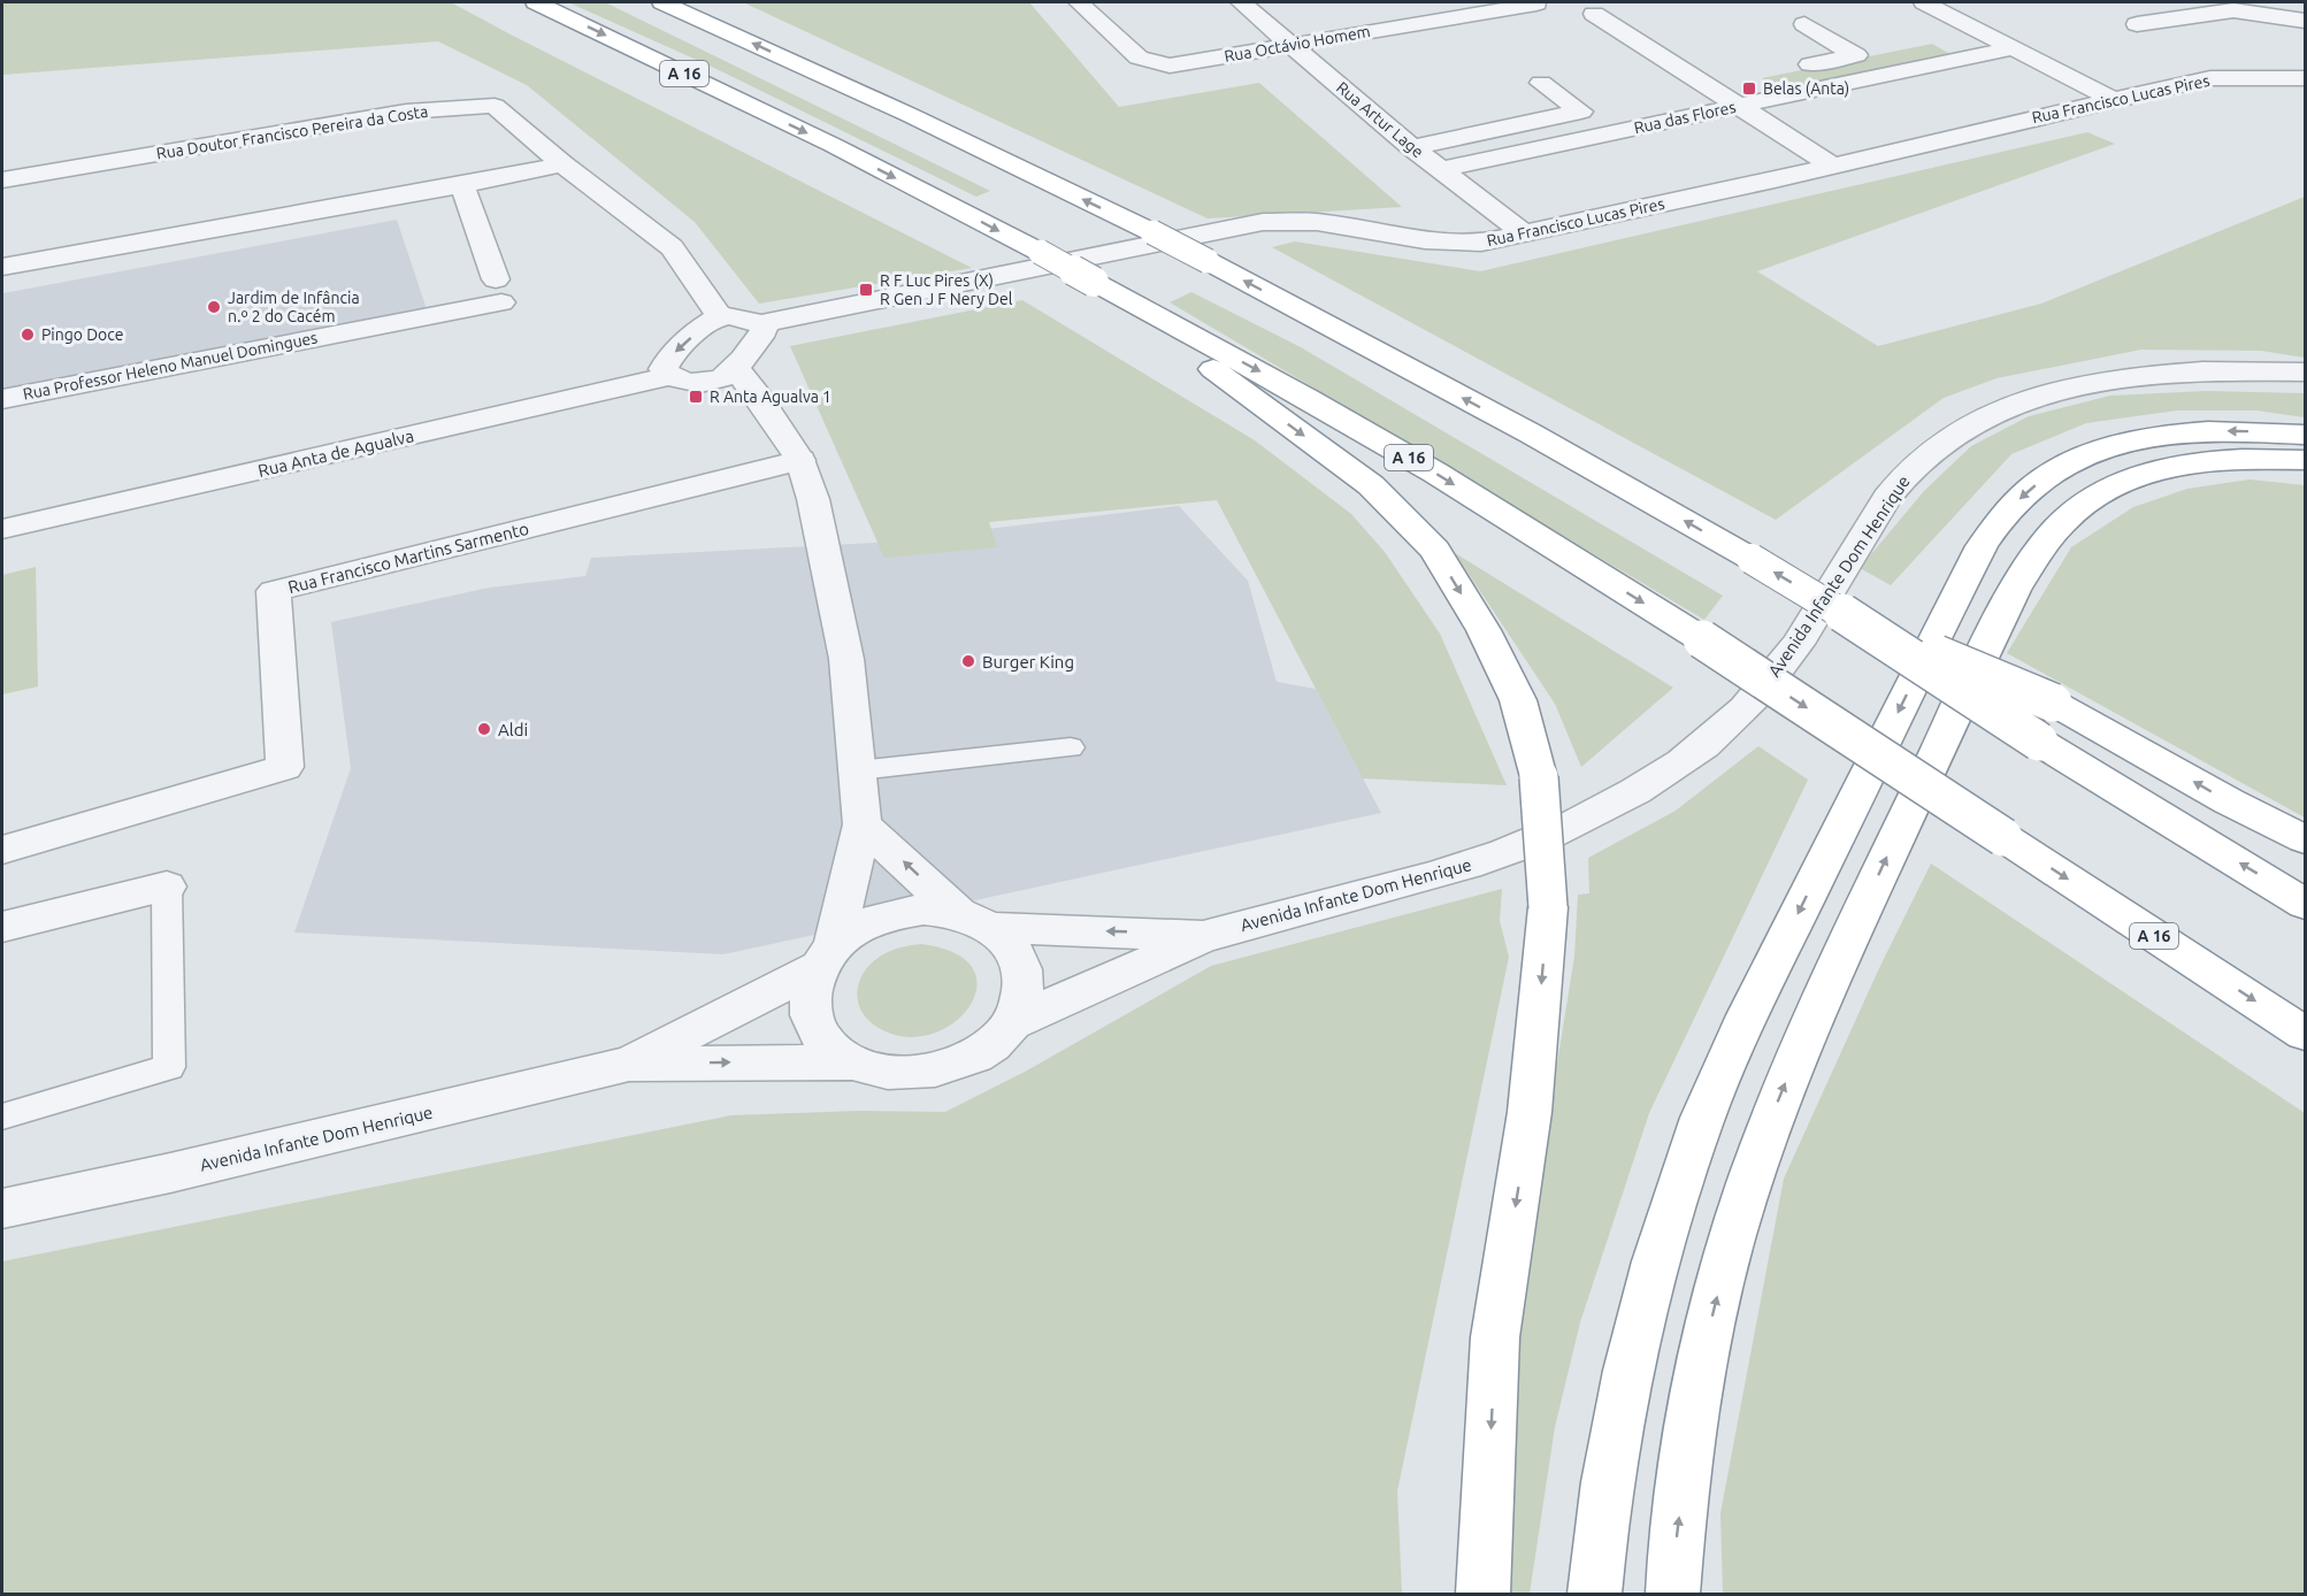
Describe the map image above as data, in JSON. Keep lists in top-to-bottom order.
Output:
{
  "streets": {
    "highway": ["A 16"],
    "street": [
      "Rua Octávio Homem",
      "Rua Francisco Lucas Pires",
      "Rua das Flores",
      "Rua Artur Lage",
      "Rua Doutor Francisco Pereira da Costa",
      "Rua Professor Heleno Manuel Domingues",
      "Rua Anta de Agualva",
      "Rua Francisco Martins Sarmento",
      "Avenida Infante Dom Henrique"
    ]
  },
  "crossings": [
    ["Rua Octávio Homem", "Rua Francisco Lucas Pires"],
    ["Rua Octávio Homem", "Rua das Flores"],
    ["Rua Octávio Homem", "Rua Artur Lage"],
    ["Rua Francisco Lucas Pires", "Rua Artur Lage"],
    ["Rua das Flores", "Rua Artur Lage"]
  ],
  "places": {
    "transit": ["Belas (Anta)", "R F Luc Pires (X) R Gen J F Nery Del", "R Anta Agualva 1"],
    "other": [
      "Jardim de Infância n.º 2 do Cacém",
      "Pingo Doce",
      "Burger King",
      "Aldi"
    ]
  }
}
